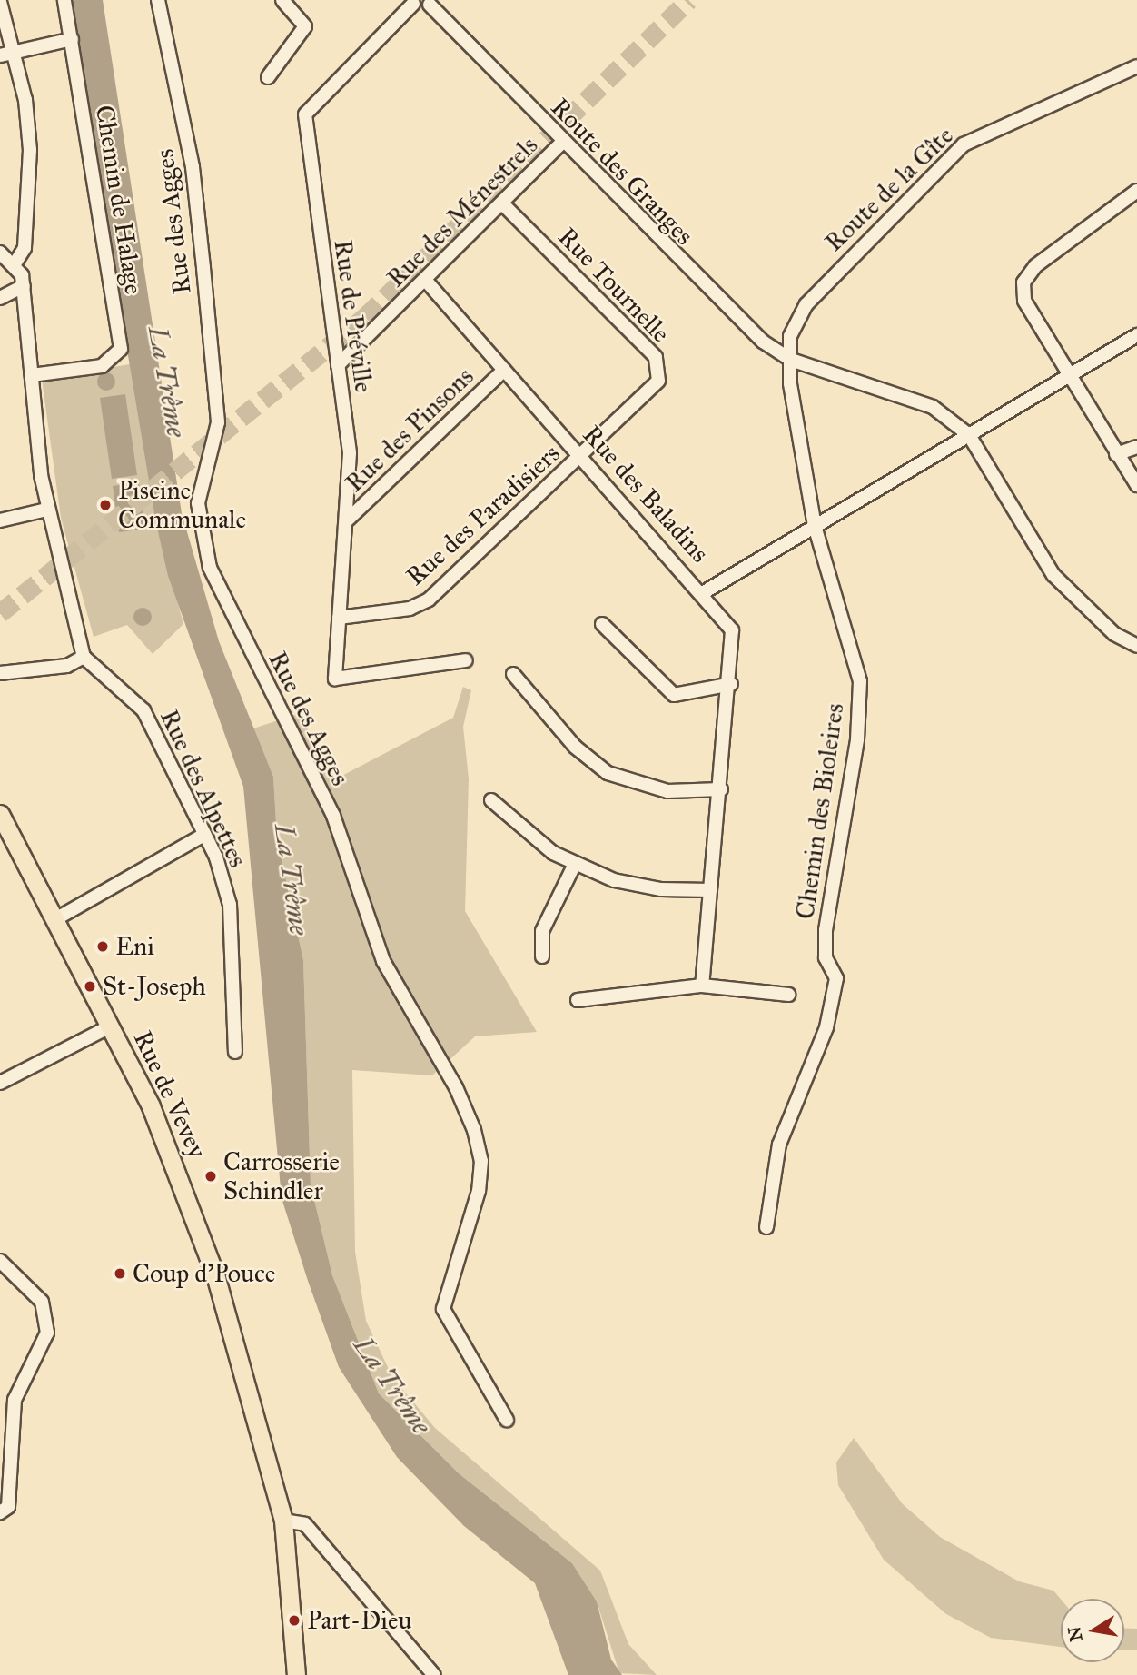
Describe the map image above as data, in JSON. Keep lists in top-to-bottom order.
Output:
{
  "streets": {
    "main road": ["Rue de Vevey"],
    "street": [
      "Route des Granges",
      "Route de la Gîte",
      "Chemin de Halage",
      "Rue des Ménestrels",
      "Rue des Agges",
      "Rue Tournelle",
      "Rue de Préville",
      "Rue des Pinsons",
      "Rue des Baladins",
      "Rue des Paradisiers",
      "Rue des Alpettes",
      "Chemin des Bioleires"
    ]
  },
  "crossings": [
    ["Route des Granges", "Route de la Gîte"],
    ["Route des Granges", "Rue des Ménestrels"],
    ["Route des Granges", "Rue des Baladins"],
    ["Route des Granges", "Chemin des Bioleires"],
    ["Route de la Gîte", "Chemin des Bioleires"],
    ["Rue des Ménestrels", "Rue Tournelle"],
    ["Rue des Ménestrels", "Rue de Préville"],
    ["Rue des Ménestrels", "Rue des Baladins"],
    ["Rue Tournelle", "Rue des Baladins"],
    ["Rue Tournelle", "Rue des Paradisiers"],
    ["Rue de Préville", "Rue des Pinsons"],
    ["Rue de Préville", "Rue des Paradisiers"],
    ["Rue des Pinsons", "Rue des Baladins"],
    ["Rue des Baladins", "Rue des Paradisiers"],
    ["Rue des Baladins", "Chemin des Bioleires"]
  ],
  "water": ["La Trême"],
  "places": [
    "Piscine Communale",
    "Eni",
    "St-Joseph",
    "Carrosserie Schindler",
    "Coup d'Pouce",
    "Part-Dieu"
  ],
  "north": "left"
}
